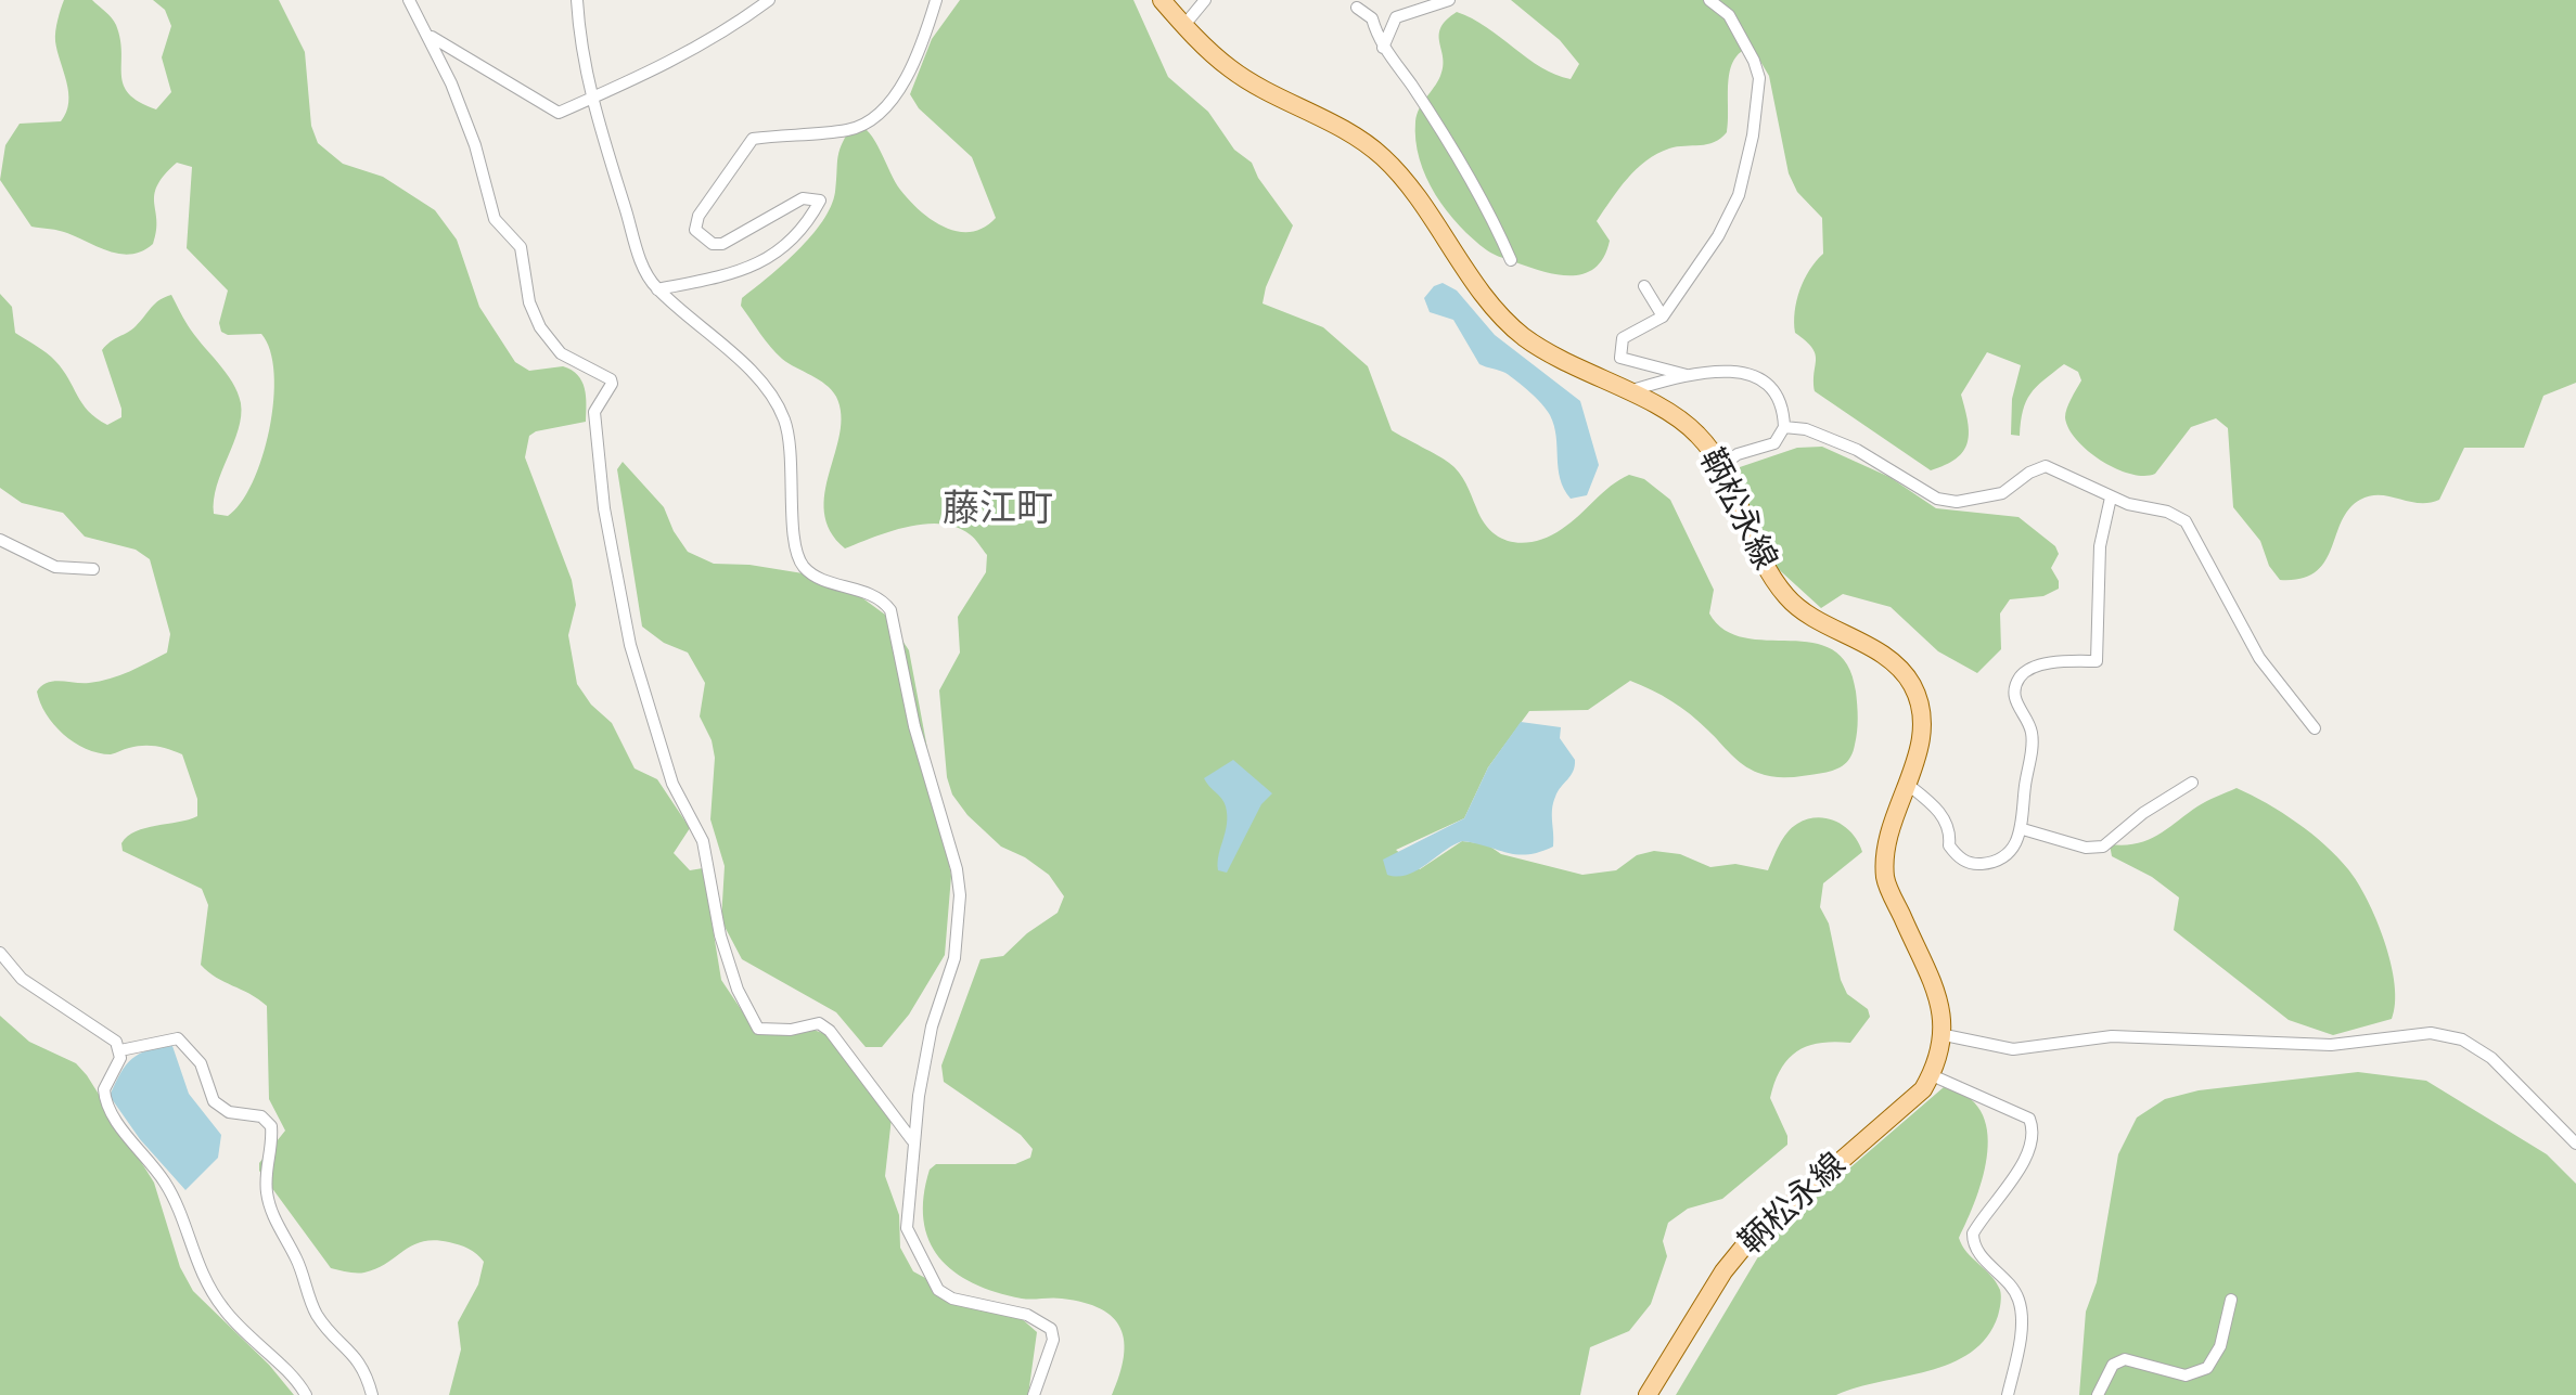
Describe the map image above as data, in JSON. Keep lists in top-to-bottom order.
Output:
{
  "streets": {
    "main road": ["鞆松永線"]
  },
  "districts": ["藤江町"]
}
